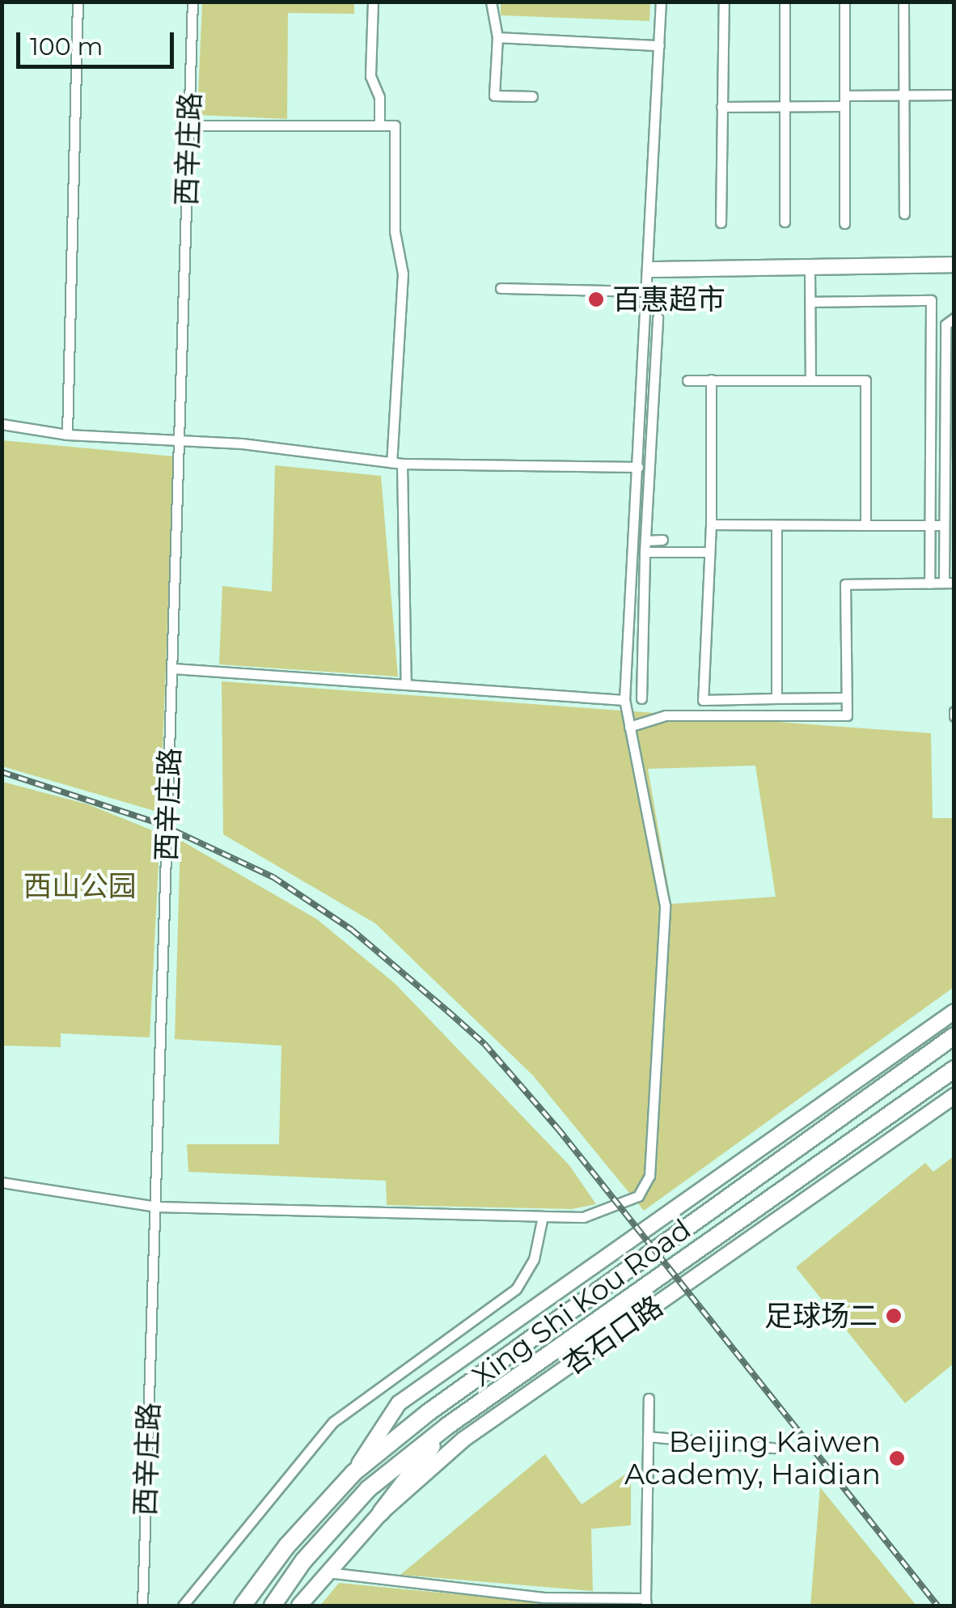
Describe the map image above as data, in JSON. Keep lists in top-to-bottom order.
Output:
{
  "streets": {
    "main road": ["Xing Shi Kou Road"],
    "street": ["西辛庄路", "杏石口路"]
  },
  "parks": ["西山公园"],
  "places": ["百惠超市", "足球场二", "Beijing Kaiwen Academy, Haidian"],
  "scale_bar": "100 m"
}
